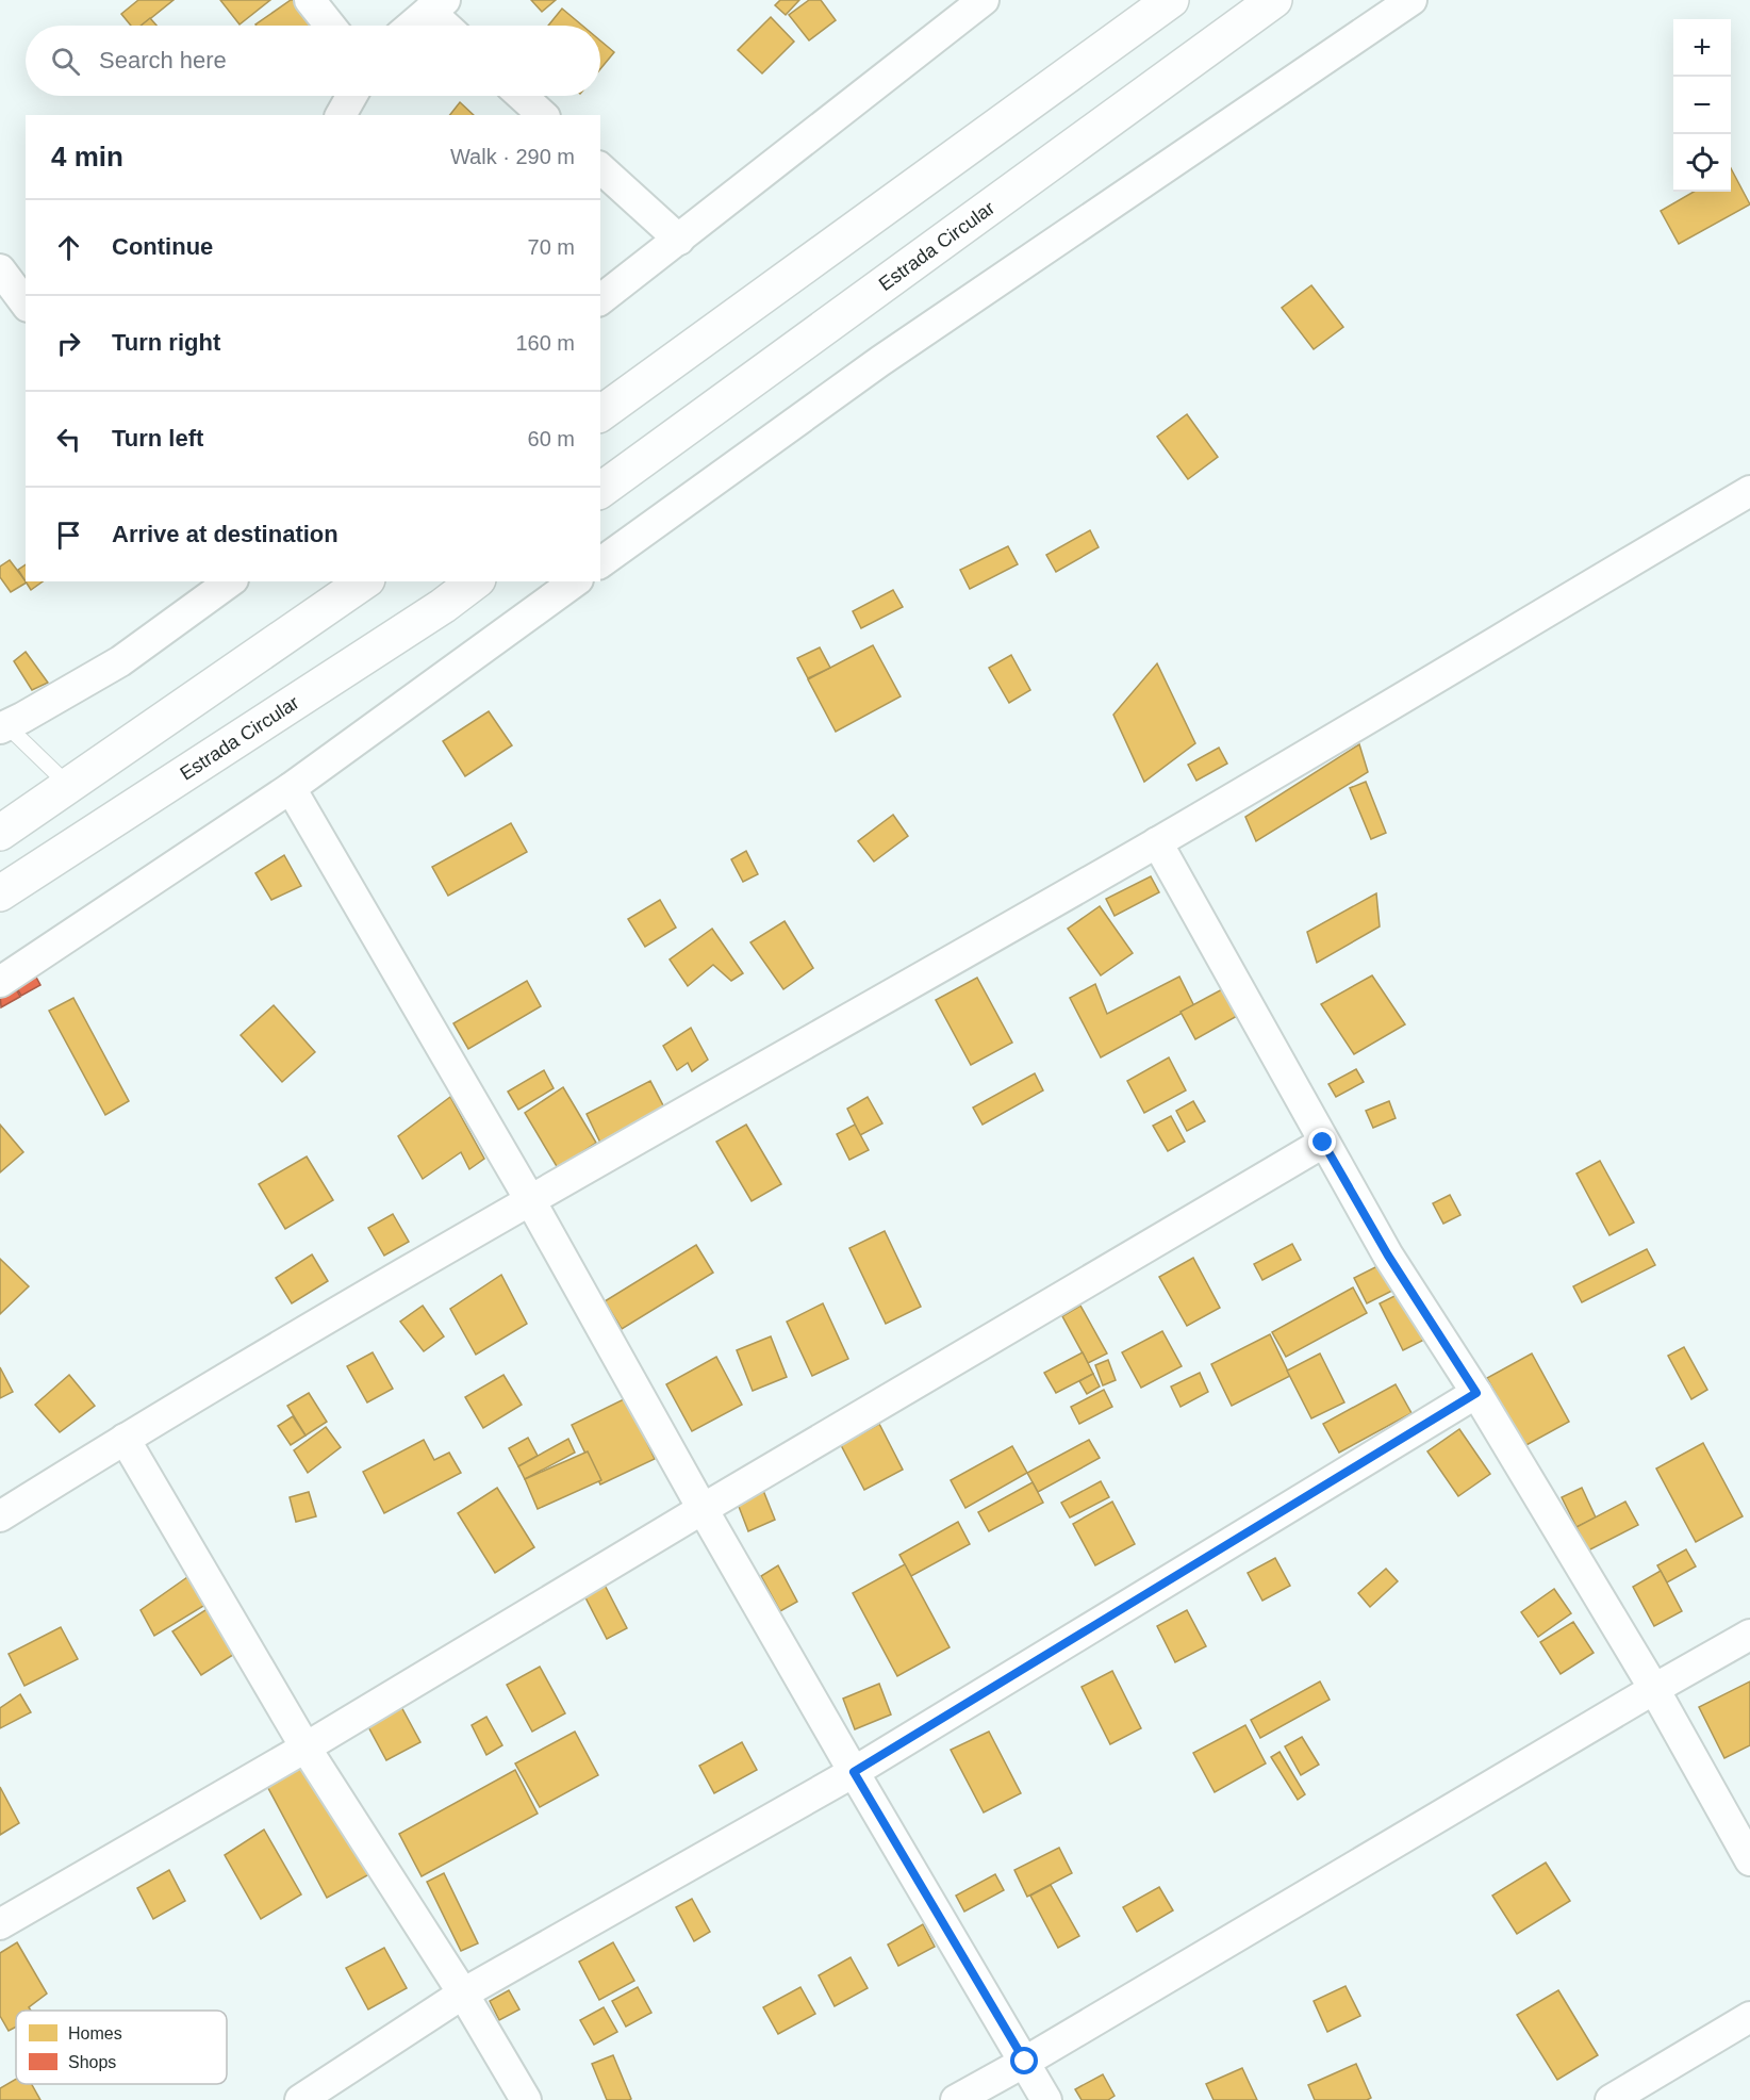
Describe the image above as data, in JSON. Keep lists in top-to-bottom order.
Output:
{
  "streets": {
    "main road": ["Estrada Circular"]
  },
  "legend": ["Homes", "Shops"],
  "page": {
    "map_buttons": ["+", "−"],
    "search": "Search here",
    "heading": ["4 min", "Walk · 290 m"],
    "list": [
      ["Continue", "70 m"],
      ["Turn right", "160 m"],
      ["Turn left", "60 m"],
      "Arrive at destination"
    ]
  }
}
